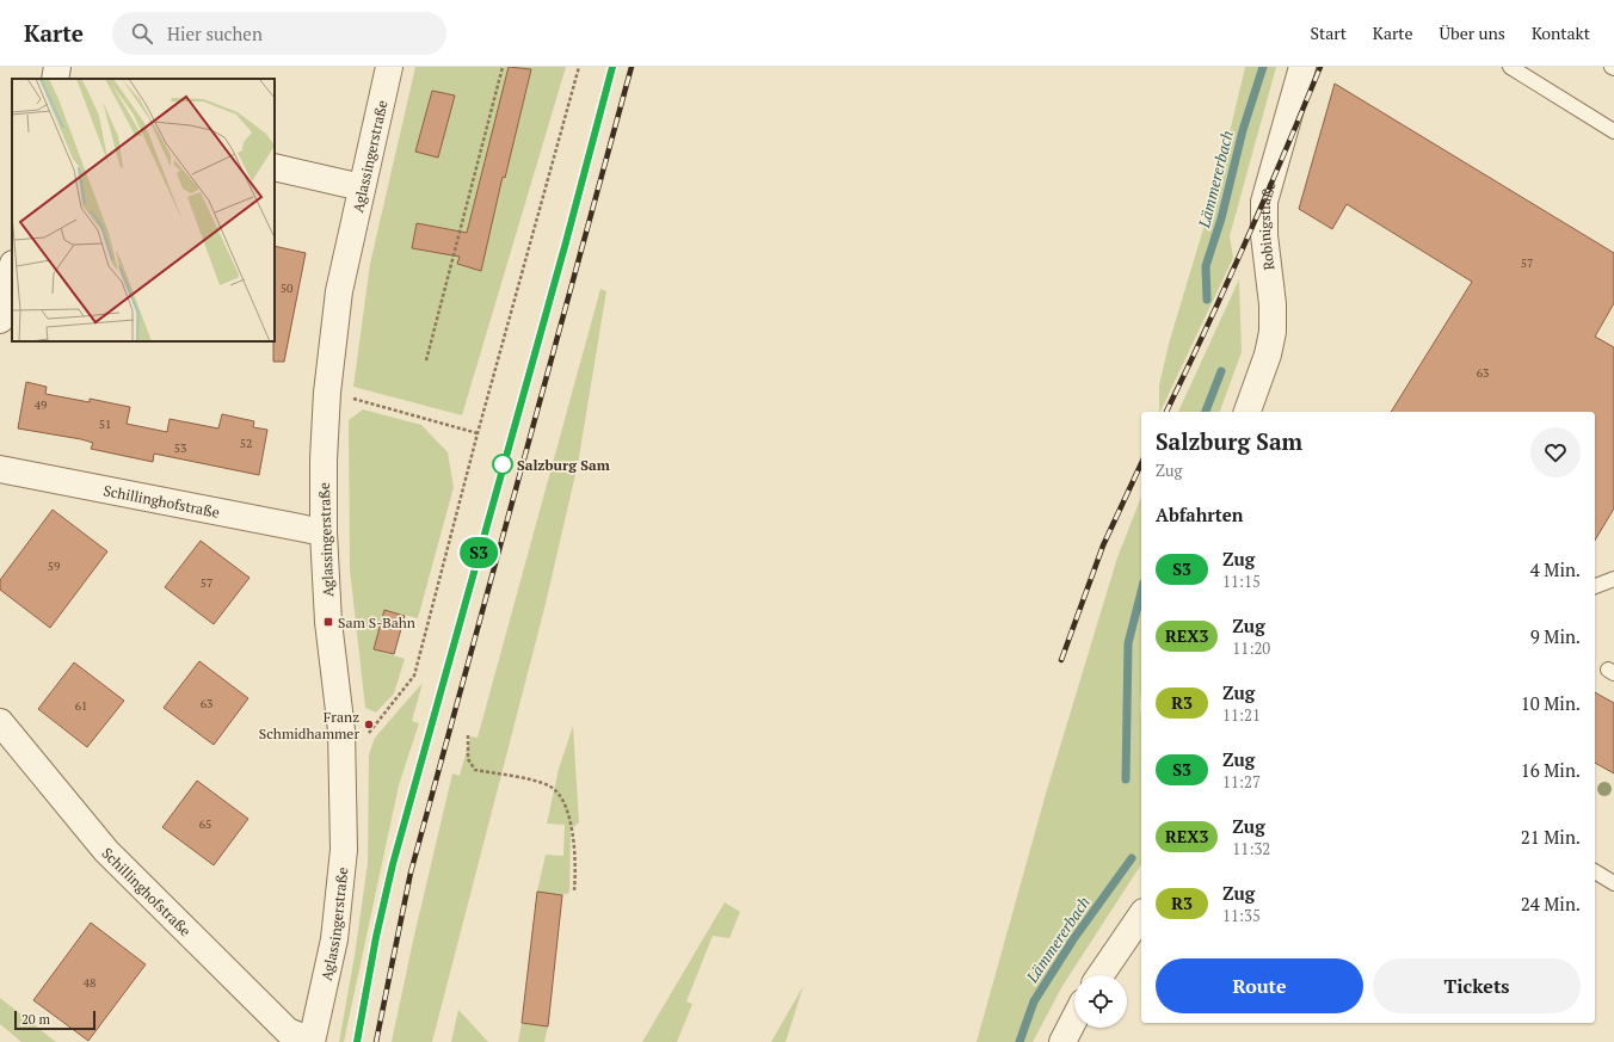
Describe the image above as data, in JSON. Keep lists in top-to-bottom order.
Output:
{
  "streets": {
    "street": ["Aglassingerstraße", "Robinigstraße", "Schillinghofstraße"]
  },
  "crossings": [
    ["Aglassingerstraße", "Schillinghofstraße"]
  ],
  "water": ["Lämmererbach"],
  "places": {
    "other": ["Salzburg Sam", "Franz Schmidhammer"],
    "transit": ["Sam S-Bahn"]
  },
  "house_numbers": [
    "57",
    "50",
    "63",
    "49",
    "51",
    "52",
    "53",
    "59",
    "57",
    "63",
    "61",
    "65",
    "48"
  ],
  "scale_bar": "20 m",
  "page": {
    "header": "Karte",
    "search": "Hier suchen",
    "nav": [
      "Start",
      "Karte",
      "Über uns",
      "Kontakt"
    ],
    "on_map": "S3",
    "heading": [
      ["Salzburg Sam", "Zug"],
      "Abfahrten"
    ],
    "list": [
      {
        "mark": "S3",
        "name": "Zug",
        "note": "11:15",
        "value": "4 Min."
      },
      {
        "mark": "REX3",
        "name": "Zug",
        "note": "11:20",
        "value": "9 Min."
      },
      {
        "mark": "R3",
        "name": "Zug",
        "note": "11:21",
        "value": "10 Min."
      },
      {
        "mark": "S3",
        "name": "Zug",
        "note": "11:27",
        "value": "16 Min."
      },
      {
        "mark": "REX3",
        "name": "Zug",
        "note": "11:32",
        "value": "21 Min."
      },
      {
        "mark": "R3",
        "name": "Zug",
        "note": "11:35",
        "value": "24 Min."
      }
    ],
    "buttons": ["Route", "Tickets"],
    "scale": "20 m"
  }
}
